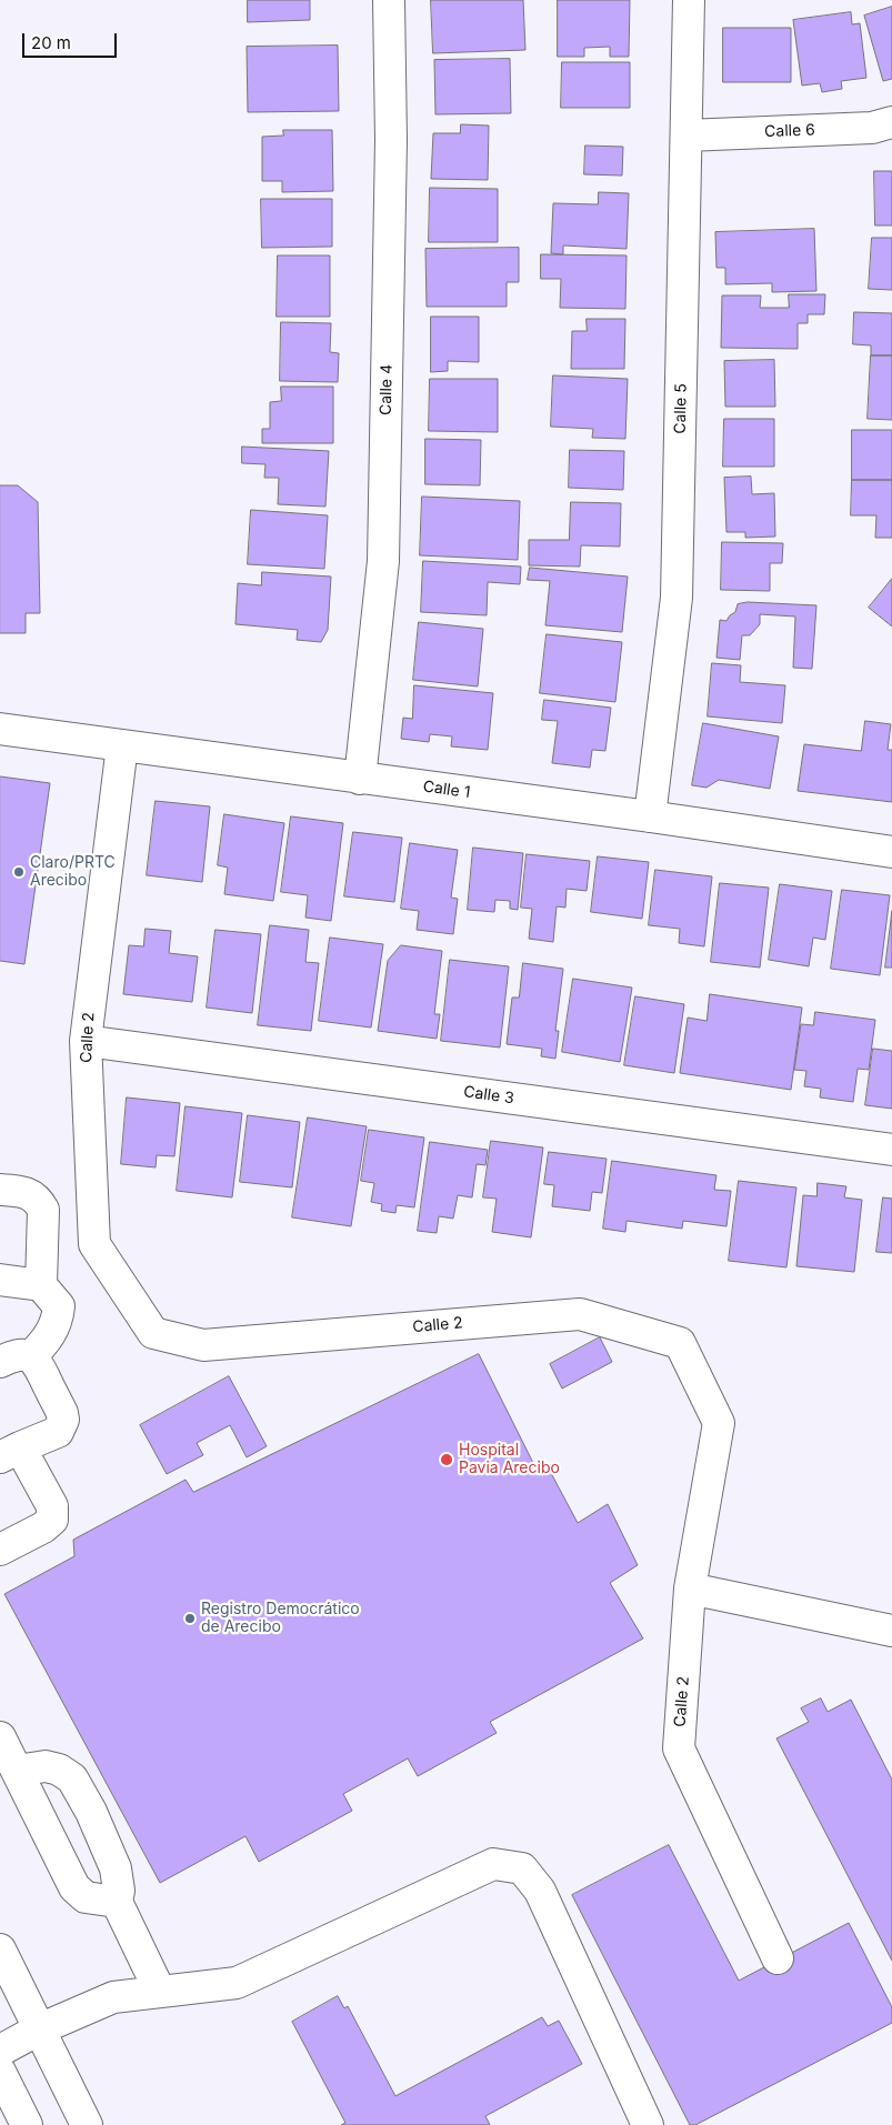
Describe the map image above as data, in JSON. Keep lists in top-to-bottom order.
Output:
{
  "streets": {
    "street": [
      "Calle 6",
      "Calle 4",
      "Calle 5",
      "Calle 1",
      "Calle 2",
      "Calle 3"
    ]
  },
  "crossings": [
    ["Calle 6", "Calle 5"],
    ["Calle 4", "Calle 1"],
    ["Calle 5", "Calle 1"],
    ["Calle 1", "Calle 2"],
    ["Calle 2", "Calle 3"]
  ],
  "places": ["Claro/PRTC Arecibo", "Hospital Pavia Arecibo", "Registro Democrático de Arecibo"],
  "scale_bar": "20 m"
}
